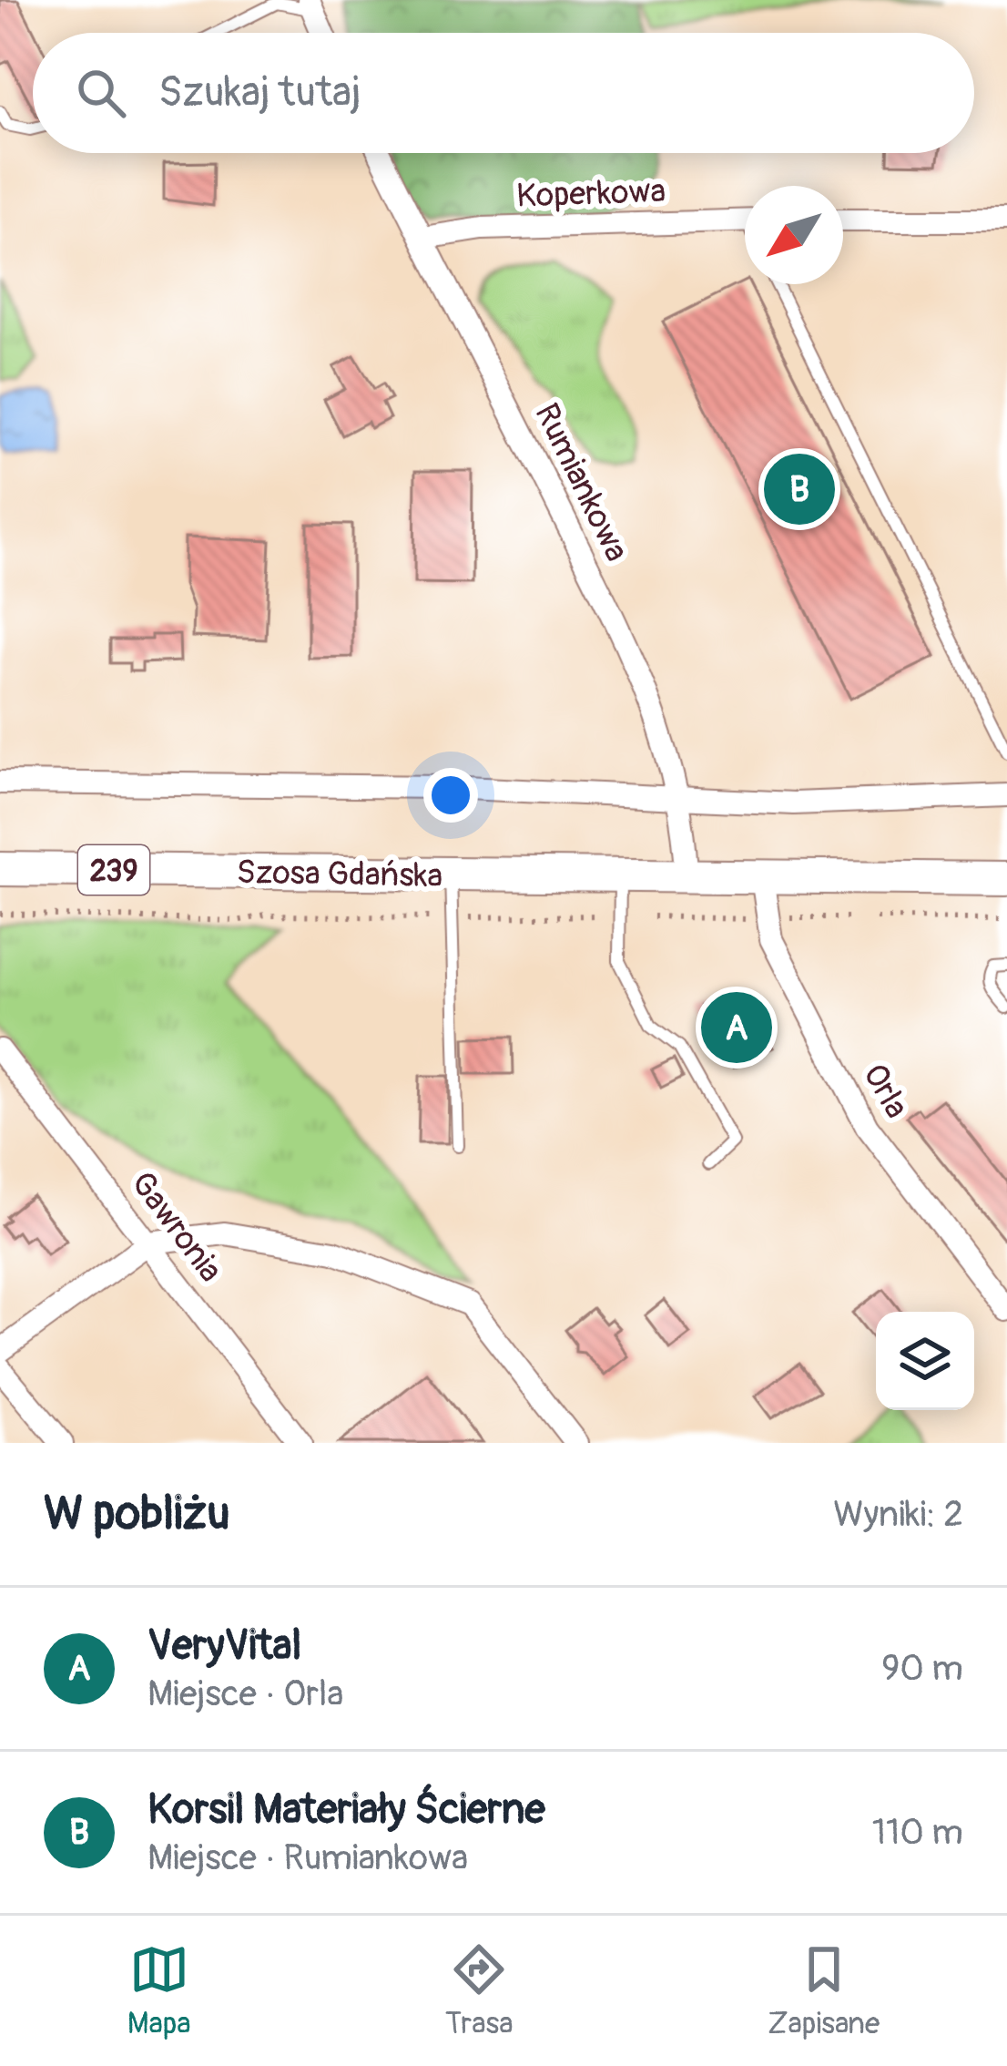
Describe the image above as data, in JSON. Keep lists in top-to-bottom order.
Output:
{
  "streets": {
    "main road": ["239", "Szosa Gdańska"],
    "street": [
      "Koperkowa",
      "Rumiankowa",
      "Orla",
      "Gawronia"
    ]
  },
  "crossings": [
    ["Koperkowa", "Rumiankowa"],
    ["Rumiankowa", "Szosa Gdańska"],
    ["Szosa Gdańska", "Orla"]
  ],
  "north": "bottom left",
  "page": {
    "search": "Szukaj tutaj",
    "pins": ["B", "A"],
    "heading": ["W pobliżu", "Wyniki: 2"],
    "list": [
      {
        "mark": "A",
        "name": "VeryVital",
        "note": "Miejsce · Orla",
        "value": "90 m"
      },
      {
        "mark": "B",
        "name": "Korsil Materiały Ścierne",
        "note": "Miejsce · Rumiankowa",
        "value": "110 m"
      }
    ],
    "nav": ["Mapa", "Trasa", "Zapisane"]
  }
}
